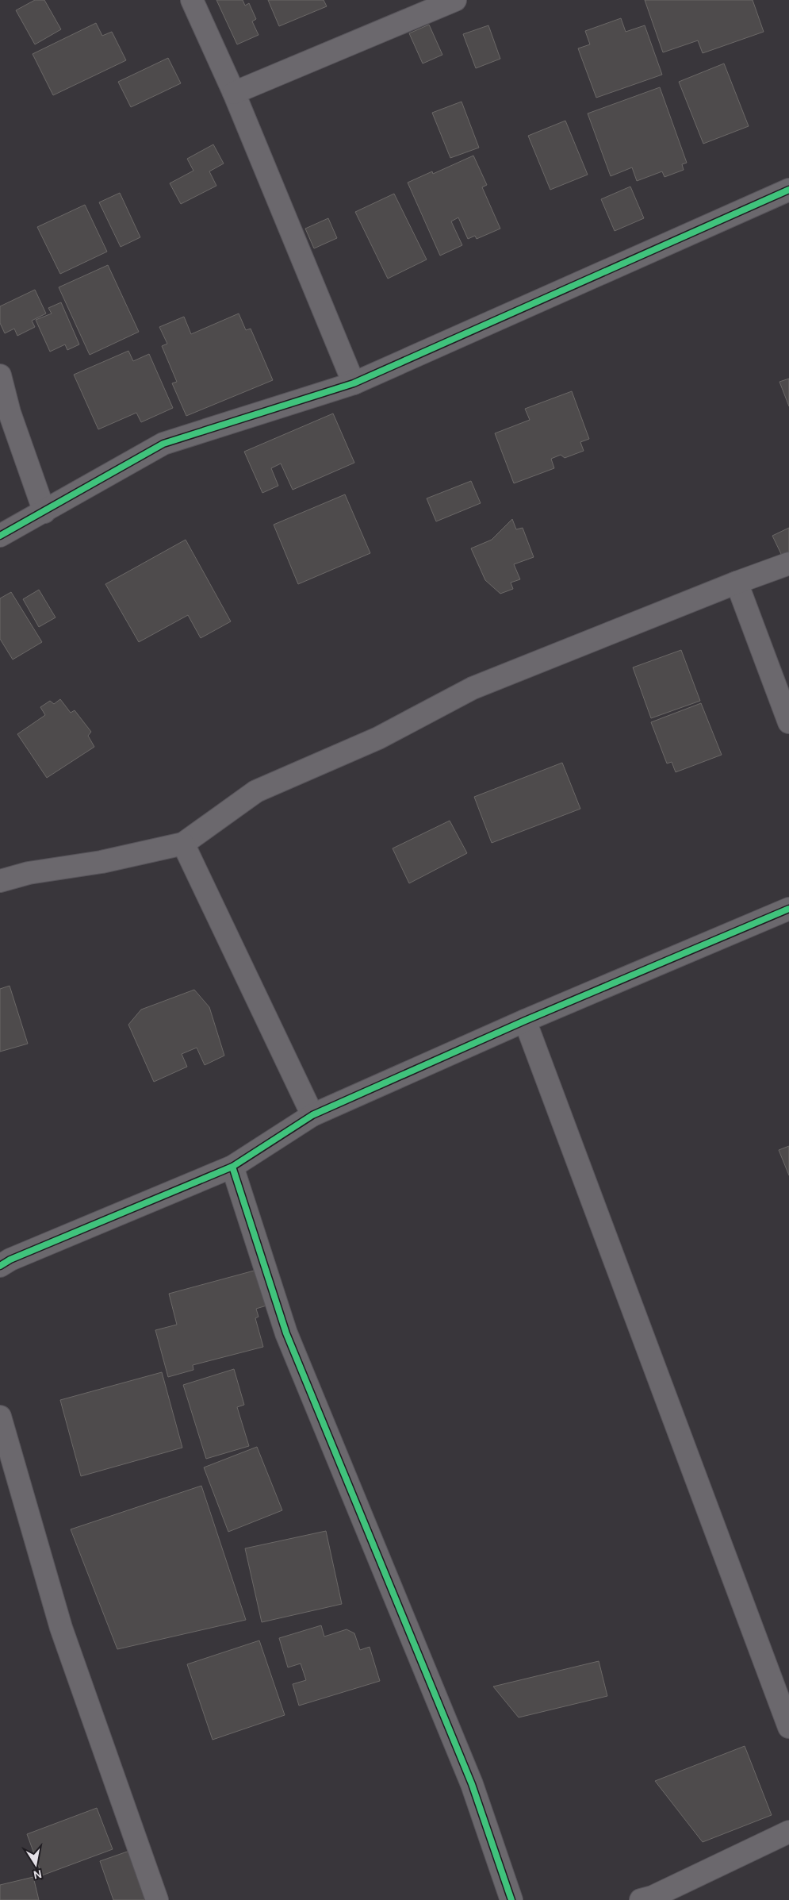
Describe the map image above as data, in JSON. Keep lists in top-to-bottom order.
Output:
{
  "north": "bottom"
}
